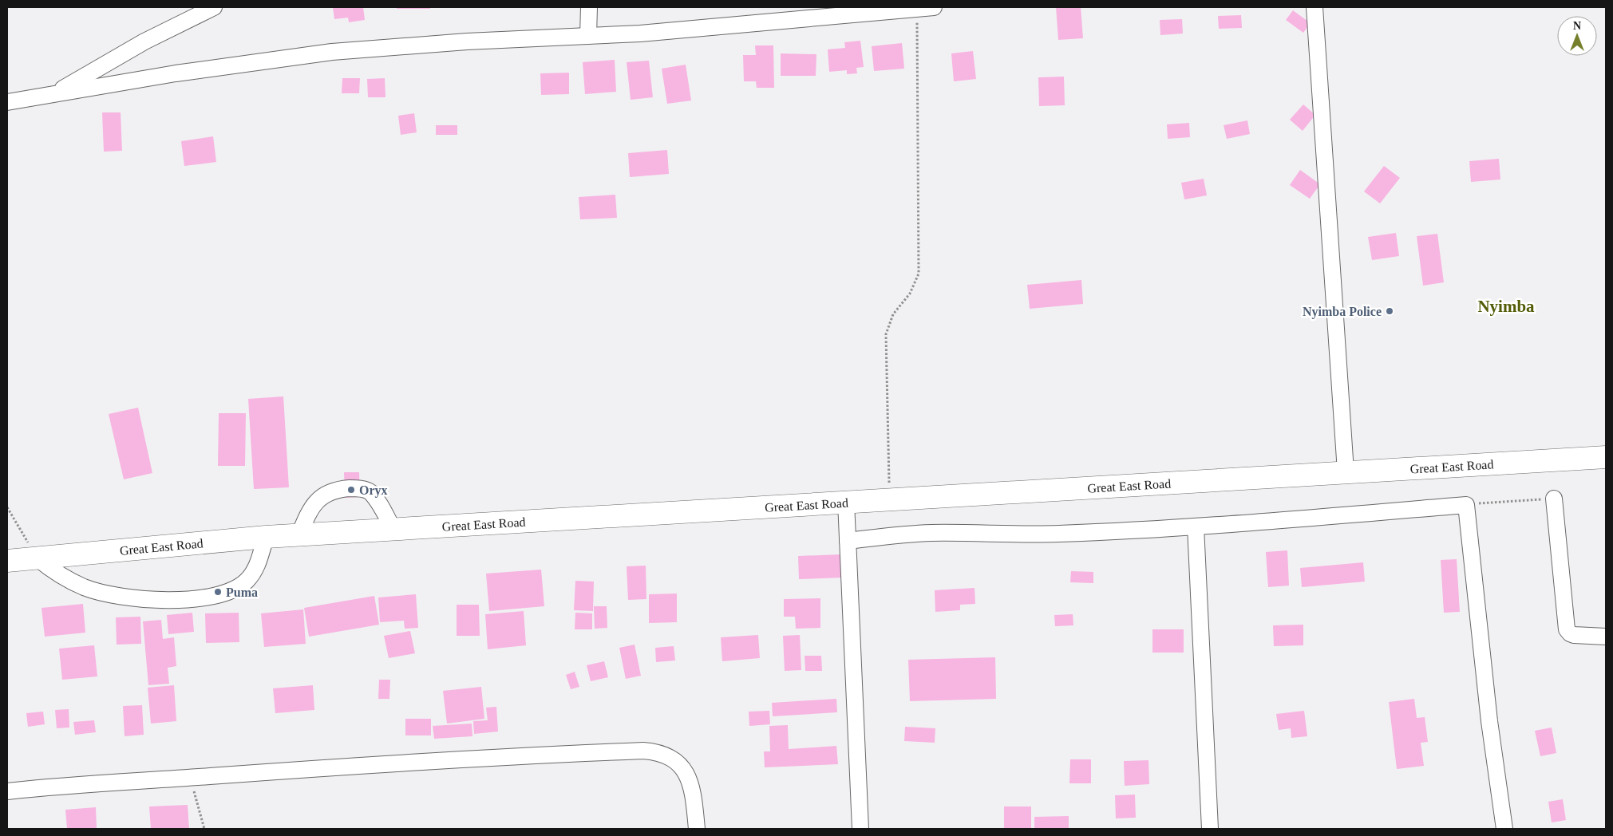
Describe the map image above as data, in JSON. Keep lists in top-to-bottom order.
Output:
{
  "streets": {
    "highway": ["Great East Road"]
  },
  "districts": ["Nyimba"],
  "places": ["Nyimba Police", "Oryx", "Puma"],
  "north": "top"
}
